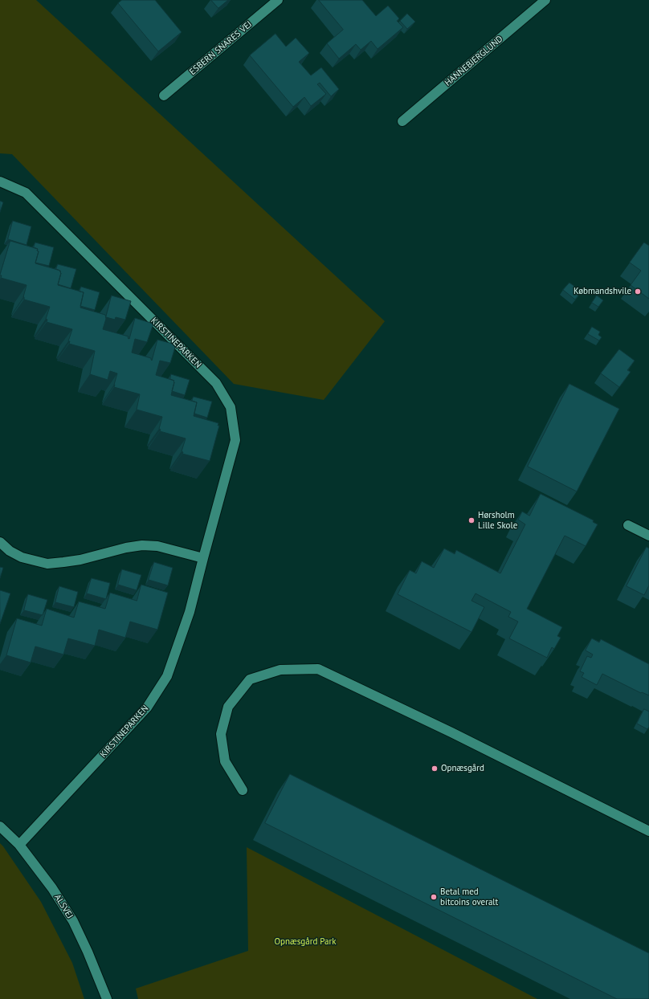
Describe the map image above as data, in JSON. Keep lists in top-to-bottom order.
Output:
{
  "streets": {
    "street": [
      "ESBERN SNARES VEJ",
      "HANNEBJERGLUND",
      "KIRSTINEPARKEN",
      "ALSVEJ"
    ]
  },
  "crossings": [
    ["KIRSTINEPARKEN", "ALSVEJ"]
  ],
  "parks": ["Opnæsgård Park"],
  "places": [
    "Købmandshvile",
    "Hørsholm Lille Skole",
    "Opnæsgård",
    "Betal med bitcoins overalt"
  ]
}
